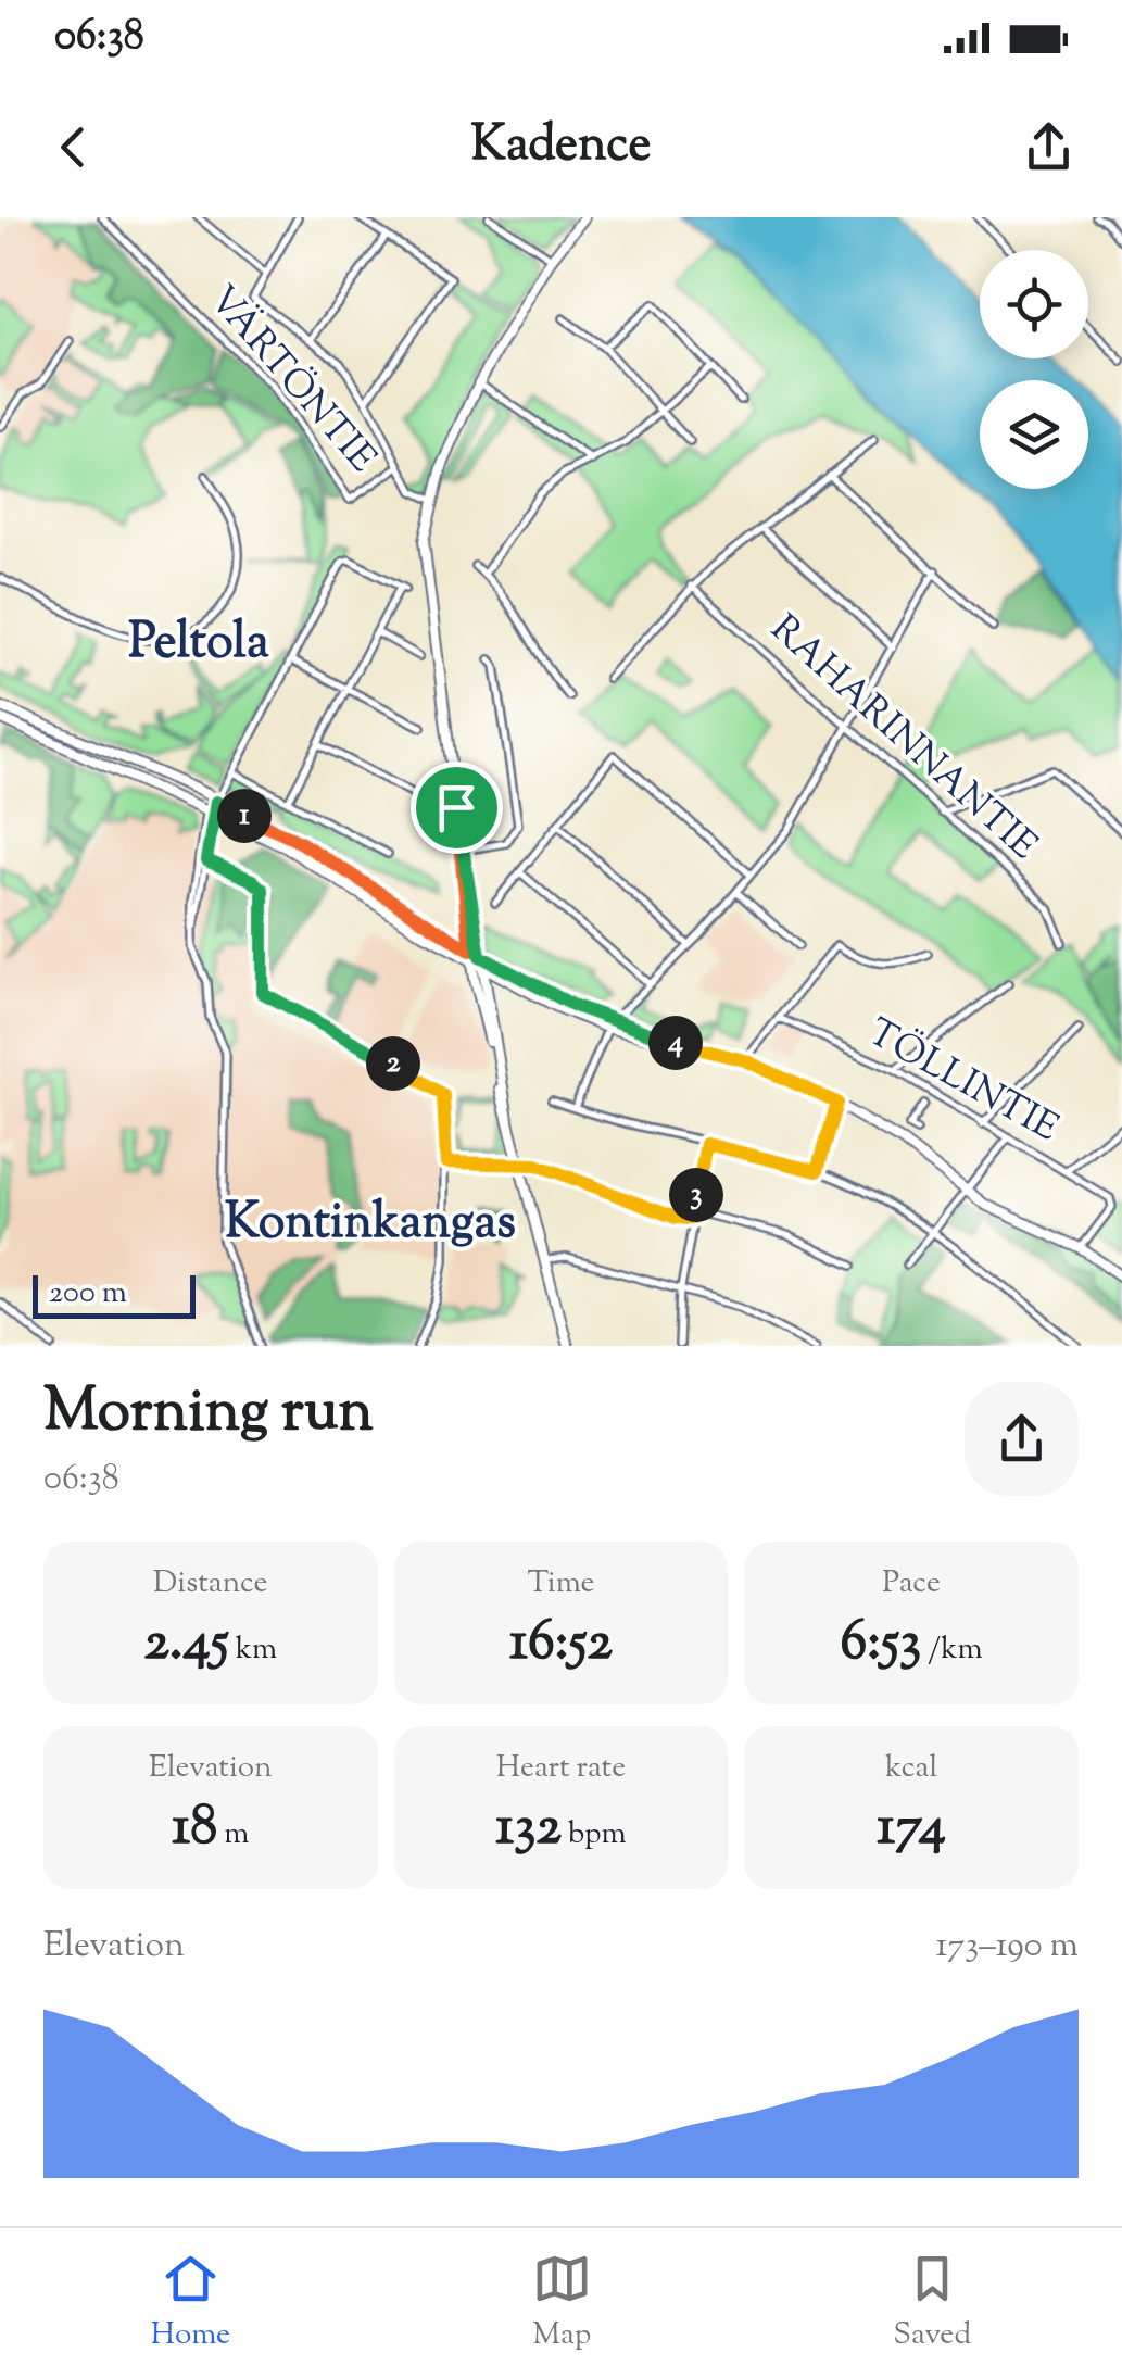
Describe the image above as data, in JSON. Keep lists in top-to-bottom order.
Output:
{
  "streets": {
    "street": ["VÄRTÖNTIE", "RAHARINNANTIE", "TÖLLINTIE"]
  },
  "districts": ["Peltola", "Kontinkangas"],
  "scale_bar": "200 m",
  "page": {
    "status": "06:38",
    "header": "Kadence",
    "pins": [
      "1",
      "4",
      "2",
      "3"
    ],
    "scale": "200 m",
    "heading": ["Morning run", "06:38"],
    "stats": [
      ["Distance", "2.45 km"],
      ["Time", "16:52"],
      ["Pace", "6:53 /km"],
      ["Elevation", "18 m"],
      ["Heart rate", "132 bpm"],
      ["kcal", "174"]
    ],
    "chart": ["Elevation", "173–190 m"],
    "tabs": ["Home", "Map", "Saved"]
  }
}
